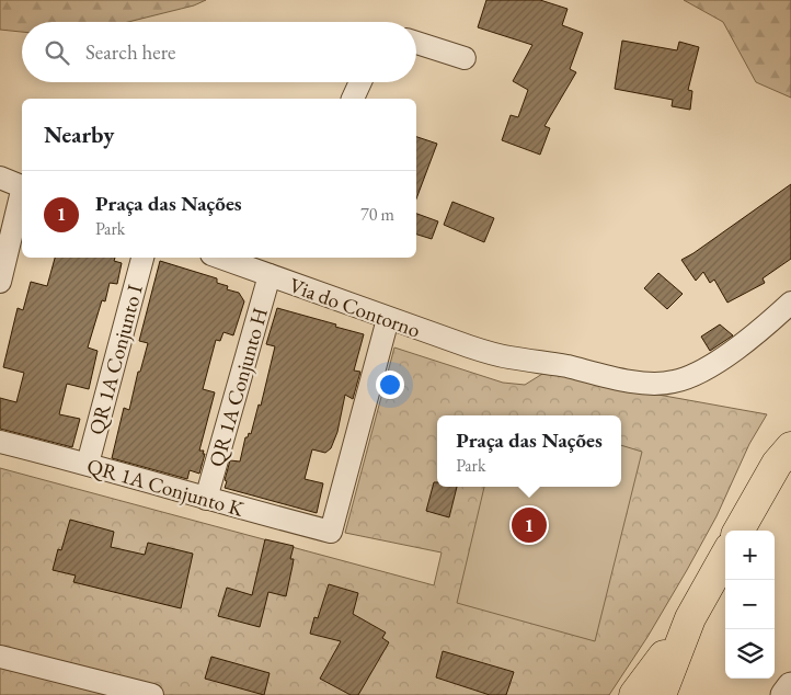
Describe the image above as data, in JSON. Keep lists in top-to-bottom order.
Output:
{
  "streets": {
    "street": [
      "Via do Contorno",
      "QR 1A Conjunto I",
      "QR 1A Conjunto H",
      "QR 1A Conjunto K"
    ]
  },
  "crossings": [
    ["Via do Contorno", "QR 1A Conjunto H"],
    ["Via do Contorno", "QR 1A Conjunto K"],
    ["QR 1A Conjunto I", "QR 1A Conjunto K"],
    ["QR 1A Conjunto H", "QR 1A Conjunto K"]
  ],
  "page": {
    "search": "Search here",
    "heading": "Nearby",
    "list": [
      {
        "mark": "1",
        "name": "Praça das Nações",
        "note": "Park",
        "value": "70 m"
      }
    ],
    "popup": ["Praça das Nações", "Park"],
    "pins": "1",
    "map_buttons": ["+", "−"]
  }
}
